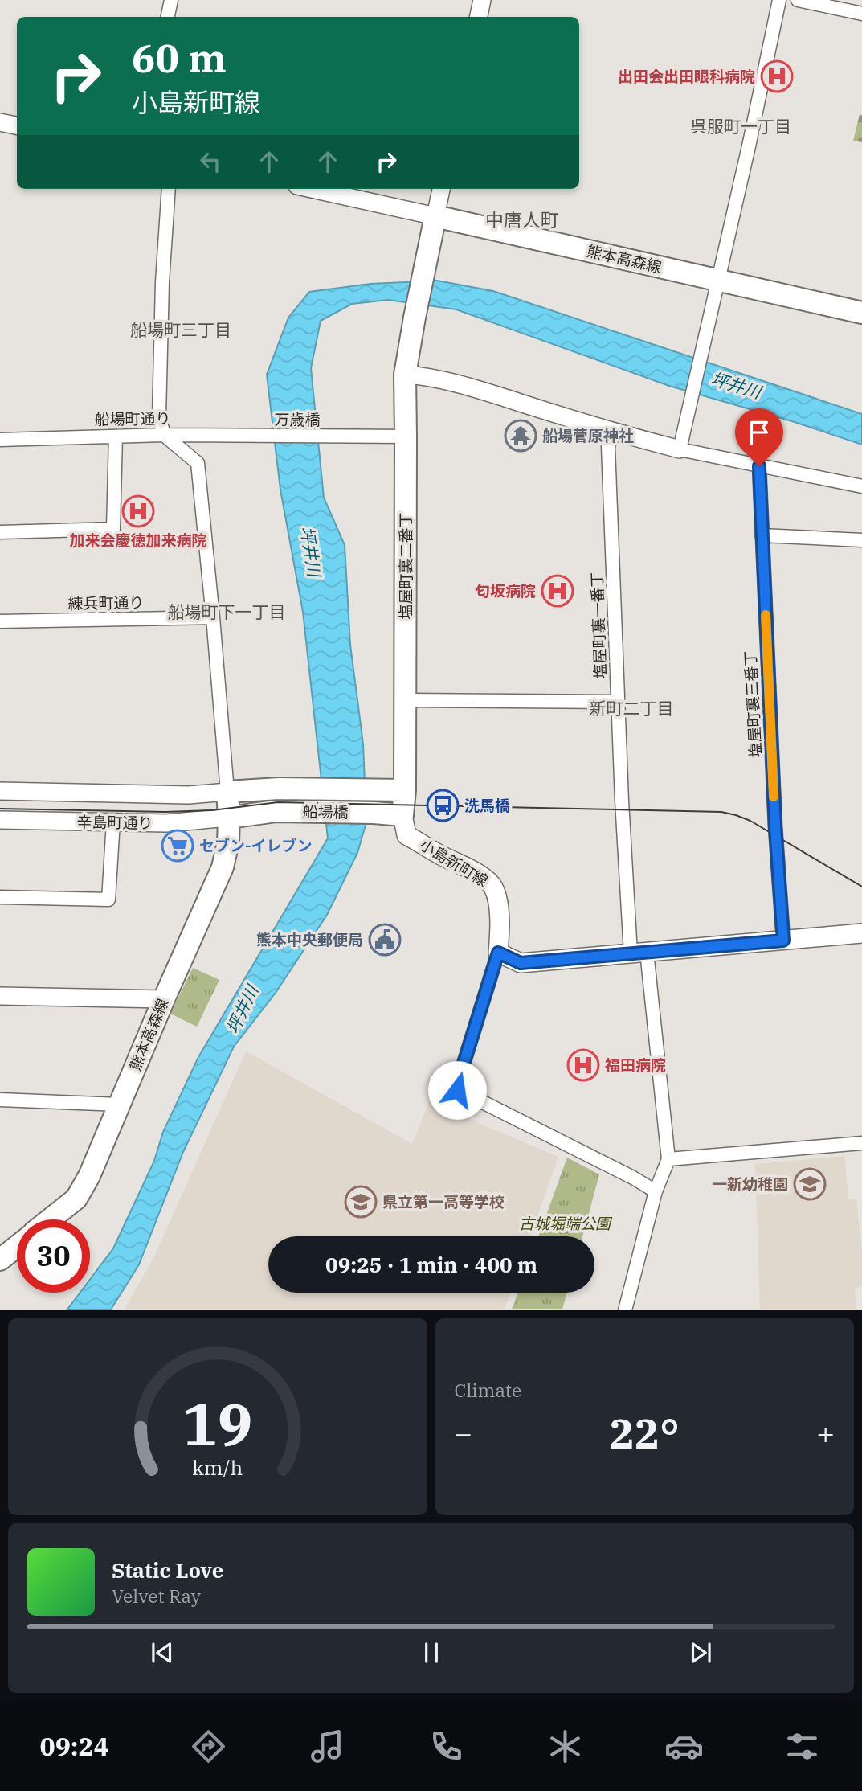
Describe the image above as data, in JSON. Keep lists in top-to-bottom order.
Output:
{
  "streets": {
    "main road": [
      "熊本高森線",
      "塩屋町裏二番丁",
      "船場橋",
      "小島新町線"
    ],
    "street": [
      "船場町通り",
      "万歳橋",
      "練兵町通り",
      "塩屋町裏一番丁",
      "塩屋町裏三番丁",
      "辛島町通り"
    ]
  },
  "crossings": [
    ["熊本高森線", "塩屋町裏二番丁"],
    ["熊本高森線", "船場橋"],
    ["熊本高森線", "辛島町通り"],
    ["船場町通り", "万歳橋"],
    ["万歳橋", "塩屋町裏二番丁"],
    ["塩屋町裏二番丁", "船場橋"],
    ["塩屋町裏二番丁", "小島新町線"],
    ["船場橋", "辛島町通り"],
    ["船場橋", "小島新町線"]
  ],
  "districts": [
    "呉服町一丁目",
    "中唐人町",
    "船場町三丁目",
    "船場町下一丁目",
    "新町二丁目"
  ],
  "water": ["坪井川"],
  "parks": ["古城堀端公園"],
  "places": {
    "hospital": [
      "出田会出田眼科病院",
      "加来会慶徳加来病院",
      "匂坂病院",
      "福田病院"
    ],
    "temple": ["船場菅原神社"],
    "bus stop": ["洗馬橋"],
    "supermarket": ["セブン-イレブン"],
    "public building": ["熊本中央郵便局"],
    "school or university": ["一新幼稚園", "県立第一高等学校"]
  },
  "page": {
    "turn": ["60 m", "小島新町線"],
    "limit": "30",
    "trip": "09:25 · 1 min · 400 m",
    "tile": "Climate",
    "heat": ["−", "22°", "+"],
    "song": ["Static Love", "Velvet Ray"],
    "tabs": "09:24",
    "gauge": ["19", "km/h"]
  }
}
